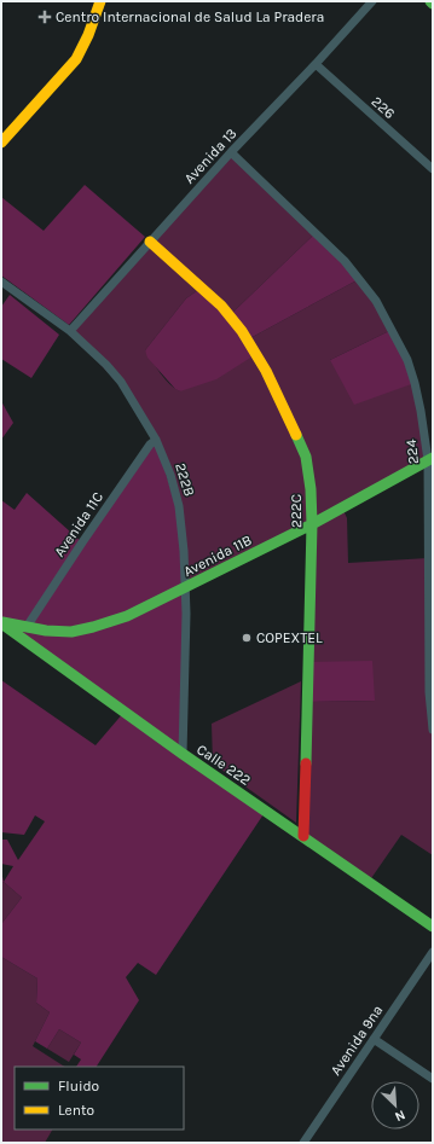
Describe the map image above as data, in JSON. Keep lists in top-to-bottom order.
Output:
{
  "streets": {
    "street": [
      "226",
      "Avenida 13",
      "224",
      "222B",
      "222C",
      "Avenida 11C",
      "Avenida 11B",
      "Calle 222",
      "Avenida 9na"
    ]
  },
  "crossings": [
    ["226", "Avenida 13"],
    ["Avenida 13", "224"],
    ["Avenida 13", "222B"],
    ["Avenida 13", "222C"],
    ["224", "Avenida 11B"],
    ["222B", "Avenida 11C"],
    ["222B", "Avenida 11B"],
    ["222B", "Calle 222"],
    ["222C", "Avenida 11B"],
    ["222C", "Calle 222"],
    ["Avenida 11C", "Avenida 11B"],
    ["Avenida 11B", "Calle 222"]
  ],
  "places": {
    "health": ["Centro Internacional de Salud La Pradera"],
    "other": ["COPEXTEL"]
  },
  "legend": ["Fluido", "Lento"],
  "north": "bottom right"
}
